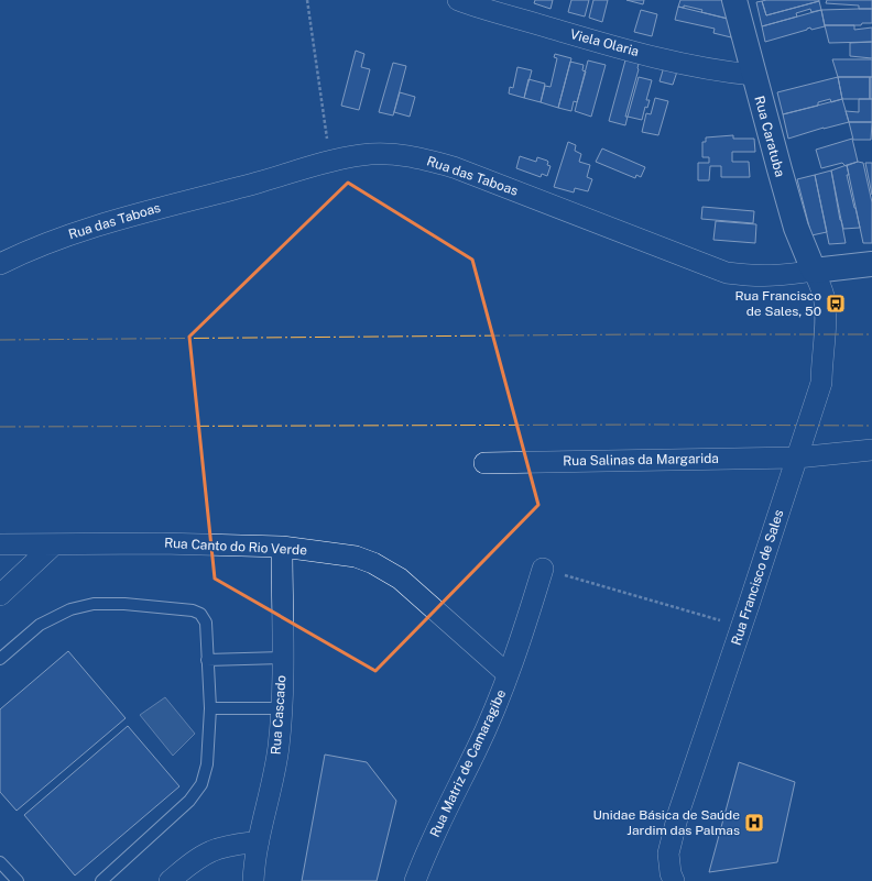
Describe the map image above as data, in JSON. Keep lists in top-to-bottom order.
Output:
{
  "streets": {
    "street": [
      "Viela Olaria",
      "Rua Caratuba",
      "Rua das Taboas",
      "Rua Salinas da Margarida",
      "Rua Canto do Rio Verde",
      "Rua Francisco de Sales",
      "Rua Cascado",
      "Rua Matriz de Camaragibe"
    ]
  },
  "crossings": [
    ["Viela Olaria", "Rua Caratuba"],
    ["Rua Caratuba", "Rua das Taboas"],
    ["Rua Caratuba", "Rua Francisco de Sales"],
    ["Rua das Taboas", "Rua Francisco de Sales"],
    ["Rua Salinas da Margarida", "Rua Francisco de Sales"],
    ["Rua Canto do Rio Verde", "Rua Cascado"],
    ["Rua Canto do Rio Verde", "Rua Matriz de Camaragibe"]
  ],
  "places": {
    "bus stop": ["Rua Francisco de Sales, 50"],
    "hospital": ["Unidae Básica de Saúde Jardim das Palmas"]
  }
}
